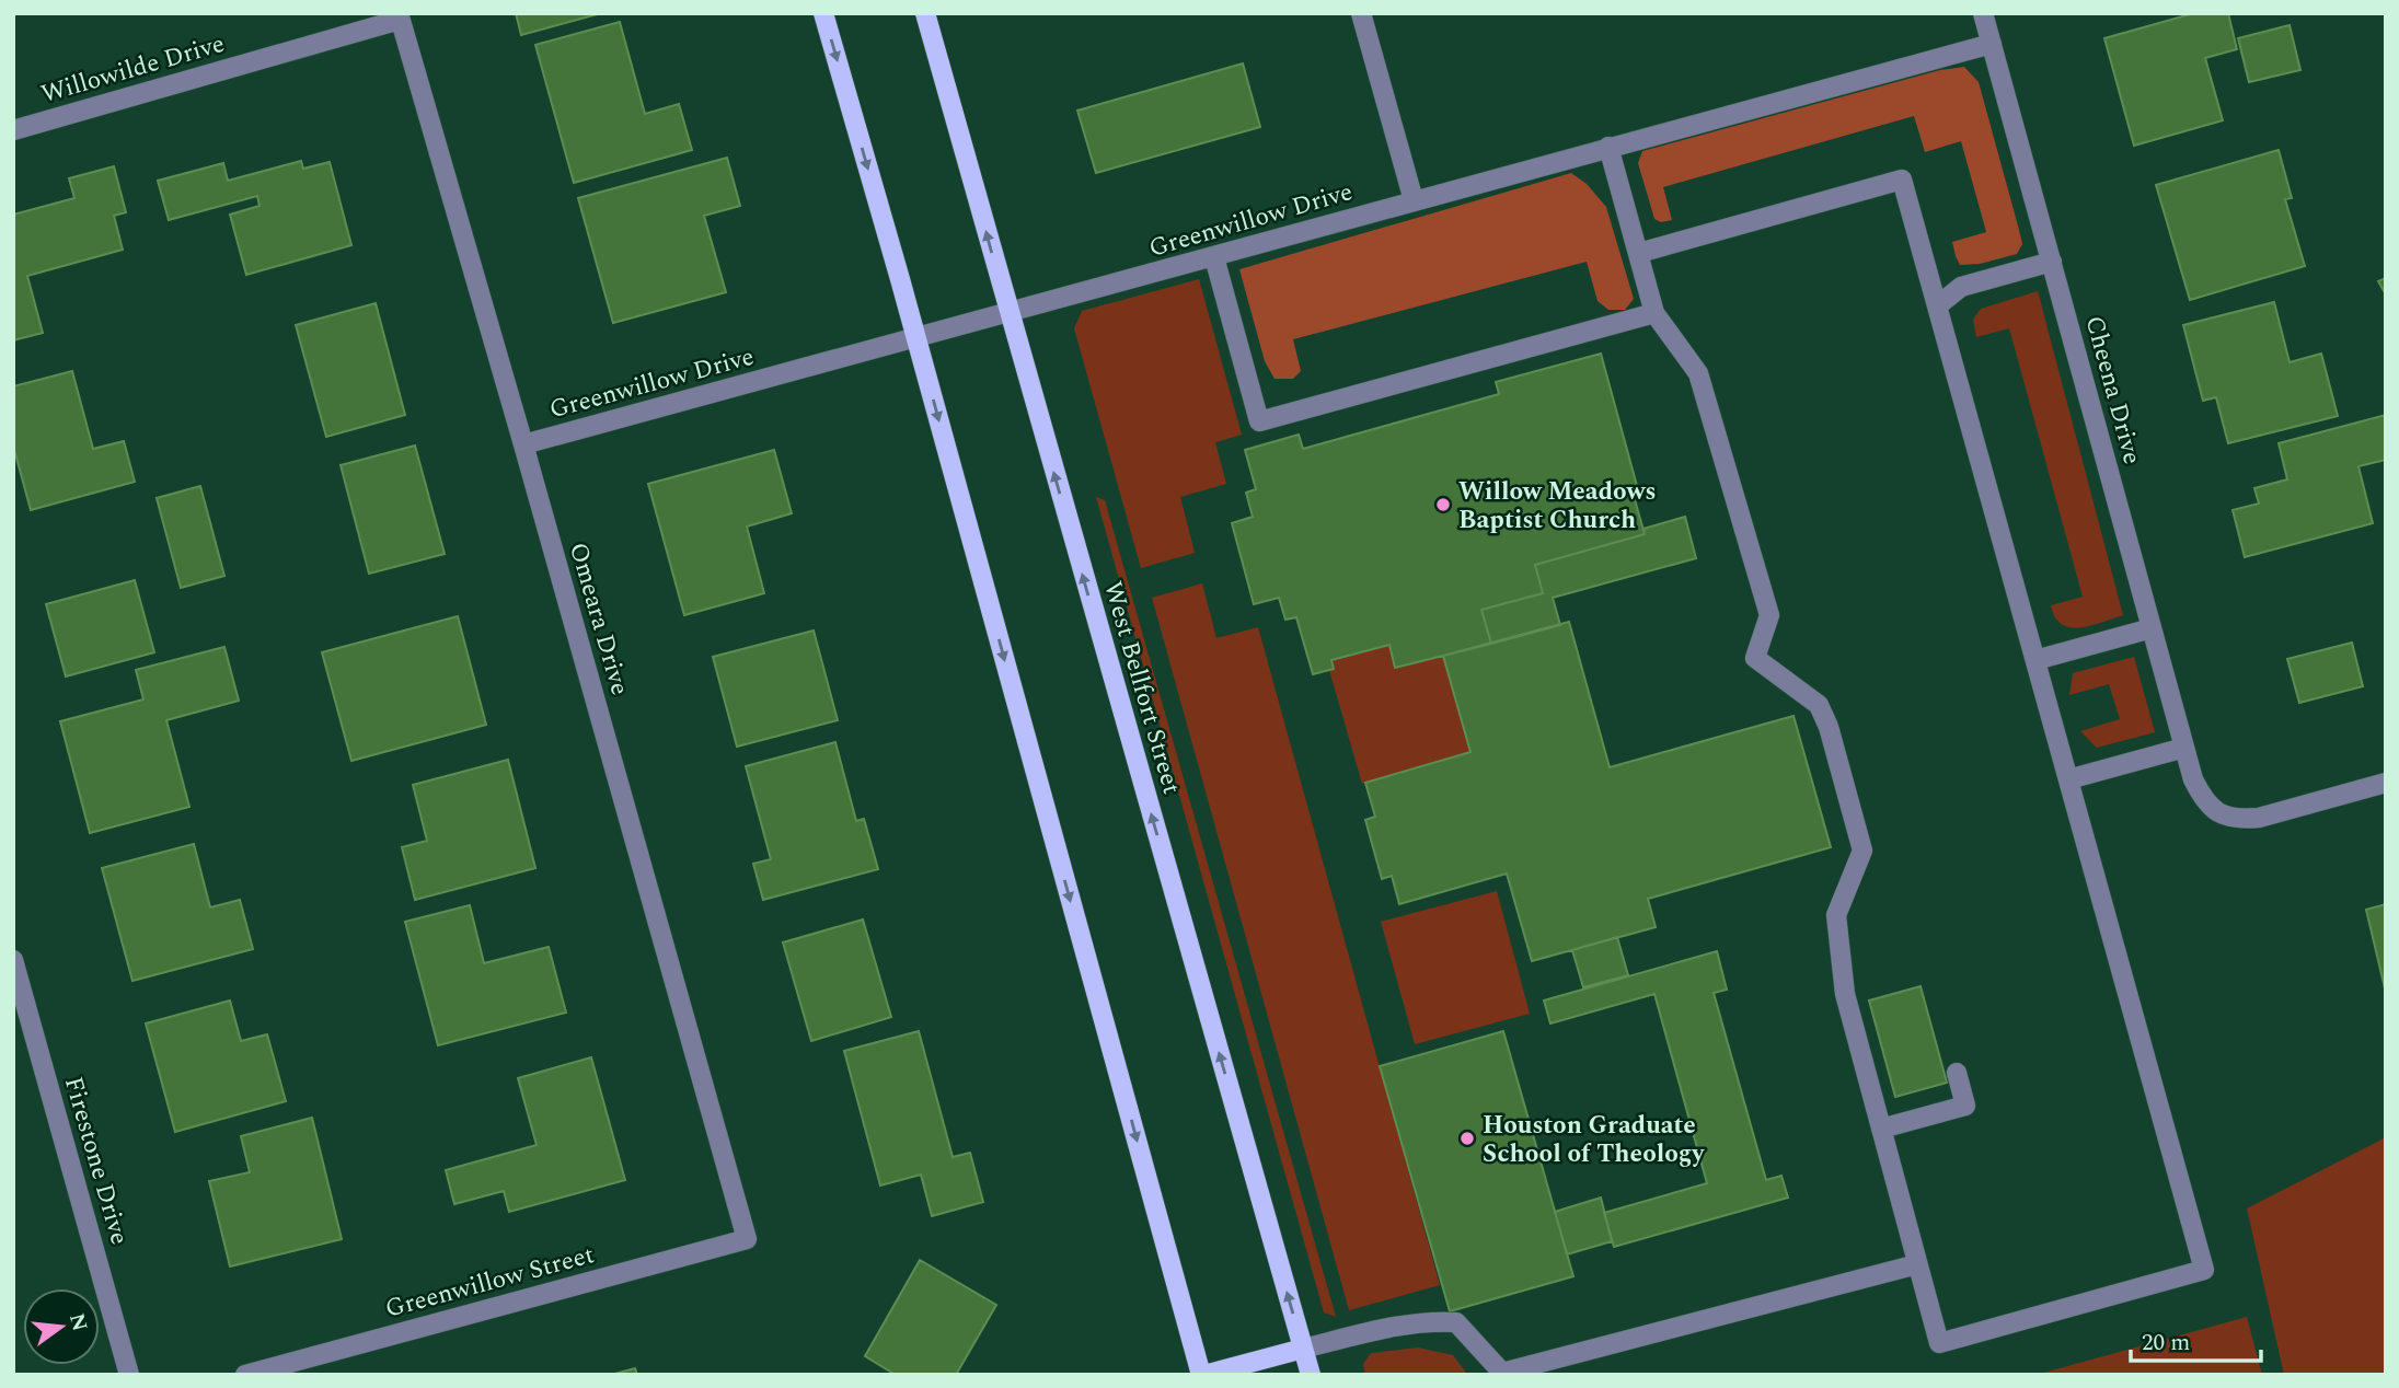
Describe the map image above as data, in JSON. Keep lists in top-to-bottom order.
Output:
{
  "streets": {
    "main road": ["West Bellfort Street"],
    "street": [
      "Willowilde Drive",
      "Greenwillow Drive",
      "Cheena Drive",
      "Omeara Drive",
      "Firestone Drive",
      "Greenwillow Street"
    ]
  },
  "crossings": [
    ["Willowilde Drive", "Omeara Drive"],
    ["Greenwillow Drive", "Cheena Drive"],
    ["Greenwillow Drive", "Omeara Drive"],
    ["Greenwillow Drive", "West Bellfort Street"],
    ["Omeara Drive", "Greenwillow Street"]
  ],
  "places": ["Willow Meadows Baptist Church", "Houston Graduate School of Theology"],
  "scale_bar": "20 m",
  "north": "right"
}
